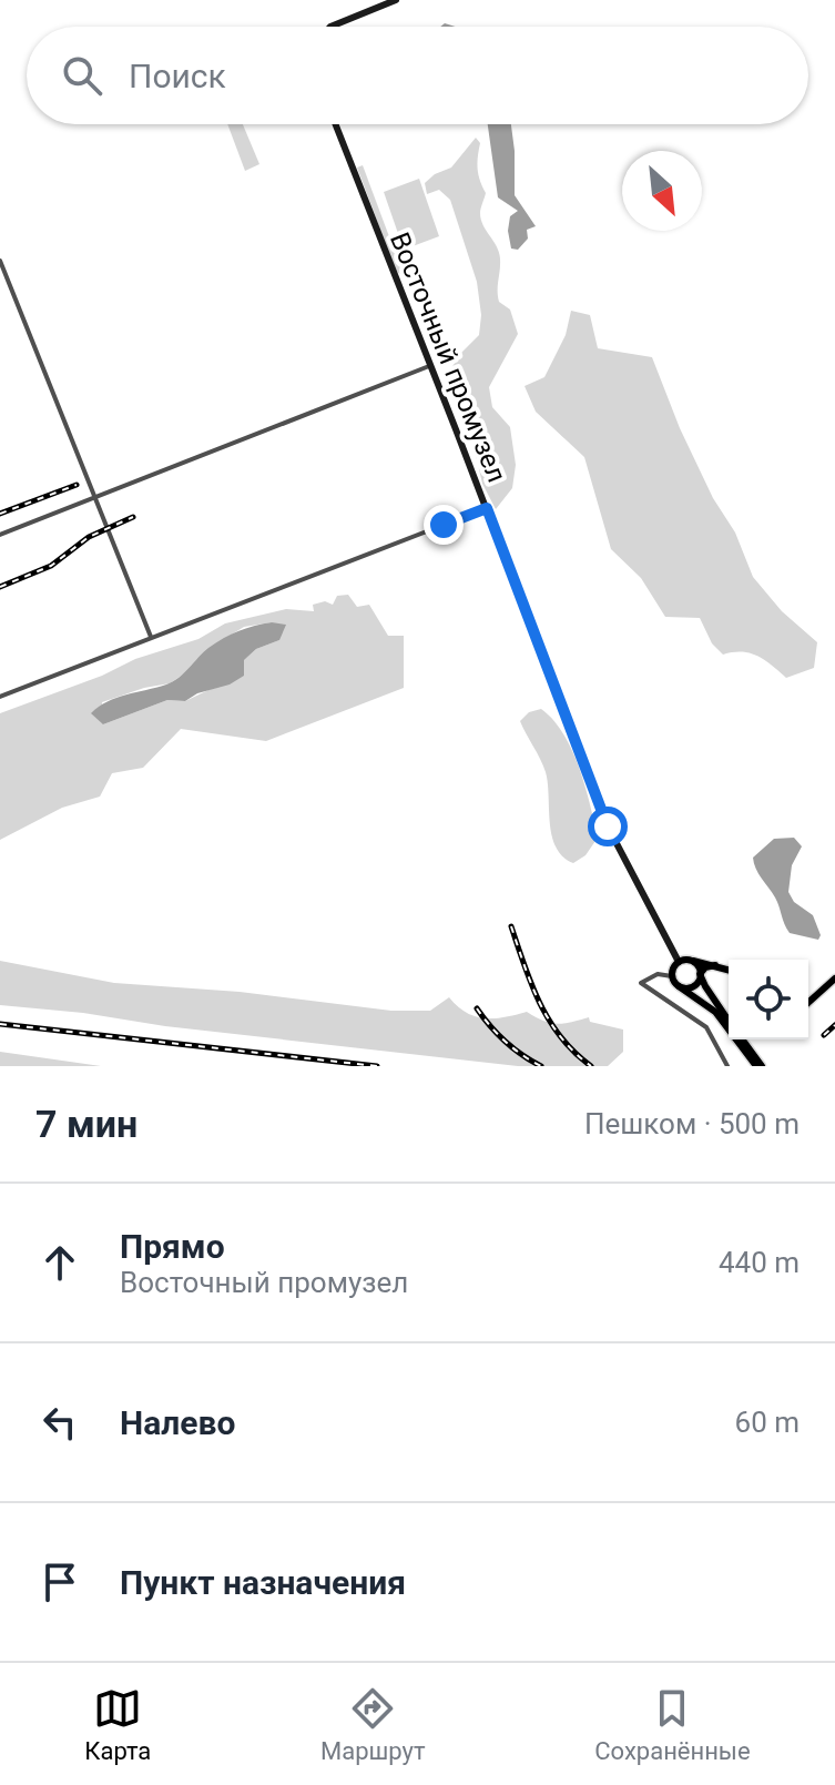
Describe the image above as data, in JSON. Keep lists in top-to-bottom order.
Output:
{
  "streets": {
    "street": ["Восточный промузел"]
  },
  "north": "bottom right",
  "page": {
    "search": "Поиск",
    "heading": ["7 мин", "Пешком · 500 m"],
    "list": [
      ["Прямо", "Восточный промузел", "440 m"],
      ["Налево", "60 m"],
      "Пункт назначения"
    ],
    "nav": ["Карта", "Маршрут", "Сохранённые"]
  }
}
